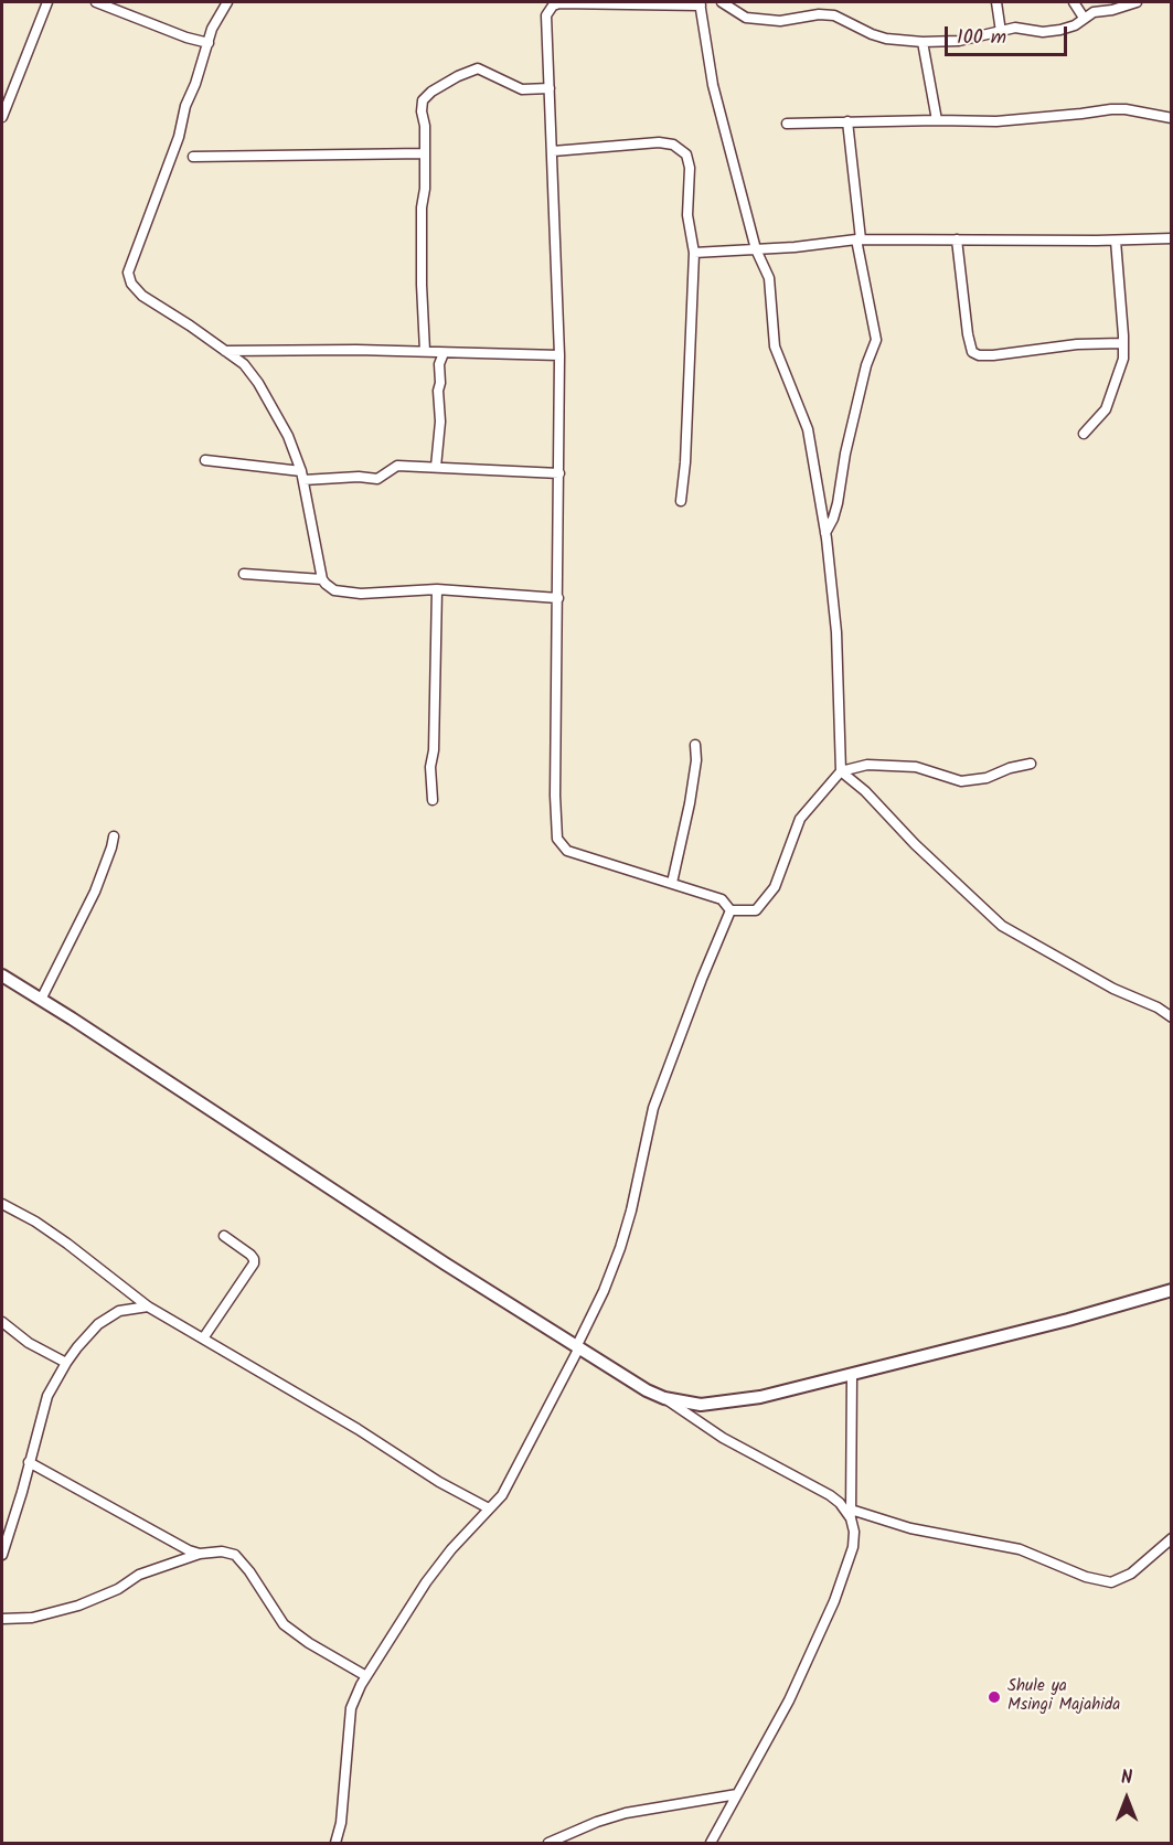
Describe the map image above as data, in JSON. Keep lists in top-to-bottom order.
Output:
{
  "places": ["Shule ya Msingi Majahida"],
  "scale_bar": "100 m",
  "north": "top"
}
